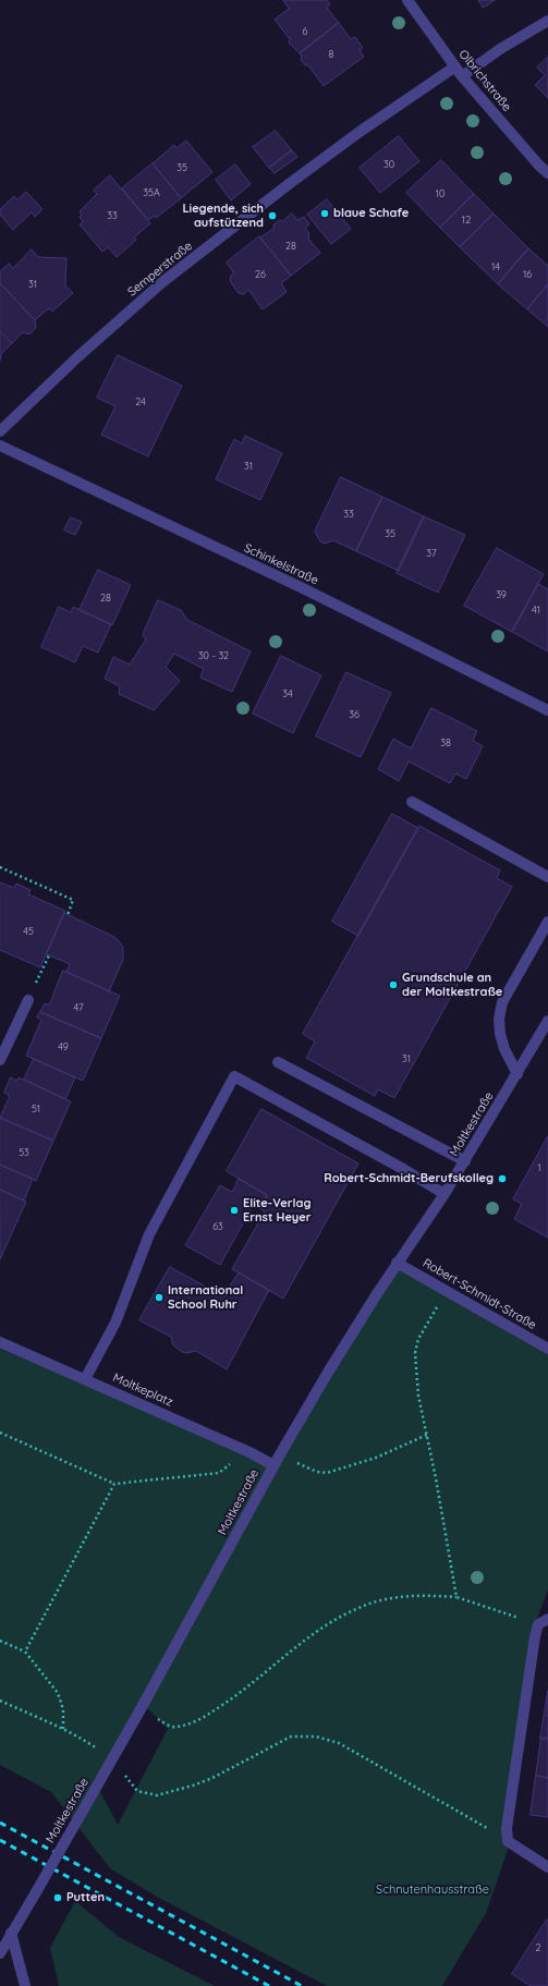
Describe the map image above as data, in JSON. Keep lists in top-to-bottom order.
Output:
{
  "streets": {
    "street": [
      "Olbrichstraße",
      "Semperstraße",
      "Schinkelstraße",
      "Moltkestraße",
      "Robert-Schmidt-Straße",
      "Moltkeplatz"
    ]
  },
  "crossings": [
    ["Olbrichstraße", "Semperstraße"],
    ["Moltkestraße", "Robert-Schmidt-Straße"],
    ["Moltkestraße", "Moltkeplatz"]
  ],
  "parks": ["Schnutenhausstraße"],
  "places": [
    "blaue Schafe",
    "Liegende, sich aufstützend",
    "Grundschule an der Moltkestraße",
    "Robert-Schmidt-Berufskolleg",
    "Elite-Verlag Ernst Heyer",
    "International School Ruhr",
    "Putten"
  ],
  "house_numbers": [
    "6",
    "8",
    "30",
    "35",
    "35A",
    "10",
    "33",
    "12",
    "28",
    "14",
    "26",
    "16",
    "31",
    "24",
    "31",
    "33",
    "35",
    "37",
    "39",
    "28",
    "41",
    "30 - 32",
    "34",
    "36",
    "38",
    "45",
    "47",
    "49",
    "31",
    "51",
    "53",
    "1",
    "63",
    "2"
  ]
}
